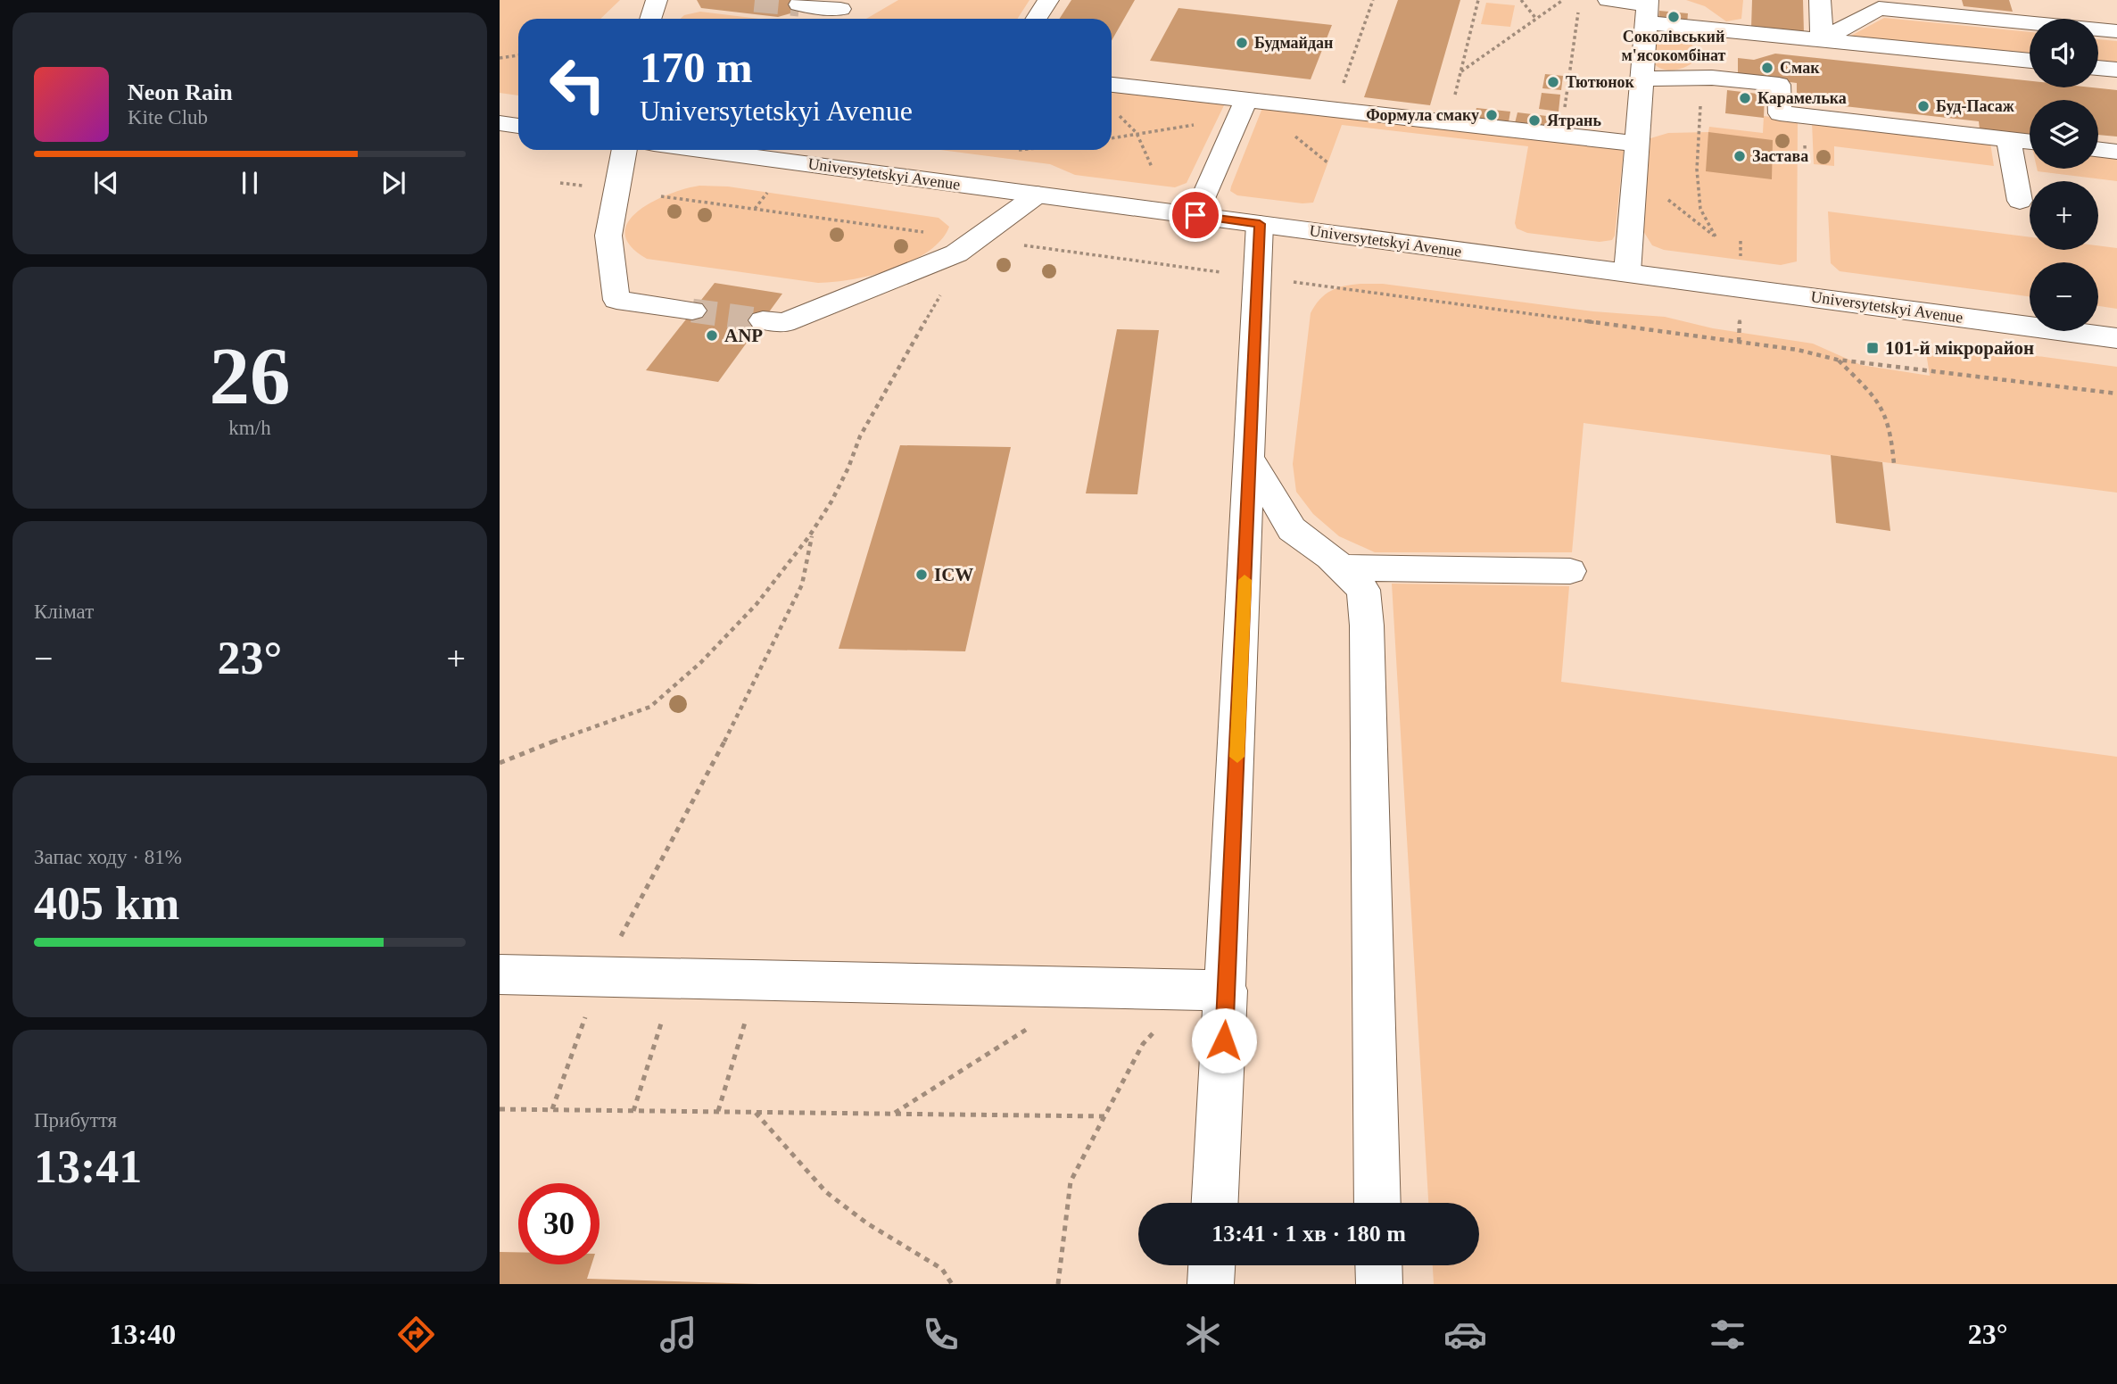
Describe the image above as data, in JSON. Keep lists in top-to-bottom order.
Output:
{
  "streets": {
    "street": ["Universytetskyi Avenue"]
  },
  "places": {
    "other": [
      "Соколівський м'ясокомбінат",
      "Будмайдан",
      "Смак",
      "Тютюнок",
      "Карамелька",
      "Буд-Пасаж",
      "Формула смаку",
      "Ятрань",
      "Застава",
      "ANP",
      "ICW"
    ],
    "transit": ["101-й мікрорайон"]
  },
  "page": {
    "map_buttons": ["+", "−"],
    "turn": ["170 m", "Universytetskyi Avenue"],
    "song": ["Neon Rain", "Kite Club"],
    "tile": [
      ["26", "km/h"],
      "Клімат",
      ["Запас ходу · 81%", "405 km"],
      ["Прибуття", "13:41"]
    ],
    "heat": ["−", "23°", "+"],
    "limit": "30",
    "trip": "13:41 · 1 хв · 180 m",
    "tabs": ["13:40", "23°"]
  }
}
